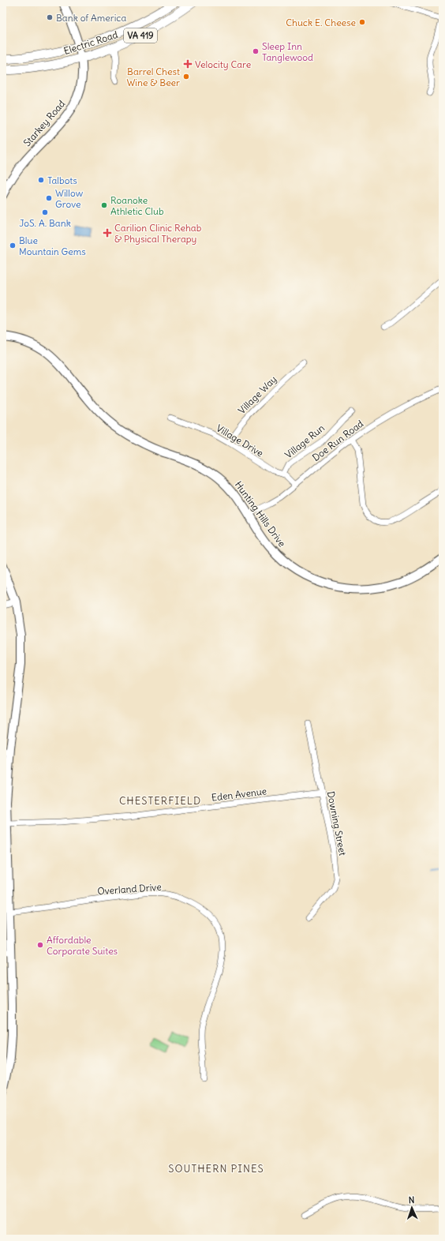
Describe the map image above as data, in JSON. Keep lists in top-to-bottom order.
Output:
{
  "streets": {
    "main road": [
      "VA 419",
      "Electric Road",
      "Starkey Road",
      "Hunting Hills Drive"
    ],
    "street": [
      "Village Way",
      "Village Drive",
      "Doe Run Road",
      "Village Run",
      "Eden Avenue",
      "Downing Street",
      "Overland Drive"
    ]
  },
  "crossings": [
    ["Electric Road", "Starkey Road"],
    ["Village Way", "Village Drive"],
    ["Village Drive", "Doe Run Road"],
    ["Village Drive", "Village Run"],
    ["Doe Run Road", "Hunting Hills Drive"],
    ["Eden Avenue", "Downing Street"]
  ],
  "districts": ["CHESTERFIELD", "SOUTHERN PINES"],
  "places": {
    "other": [
      "Bank of America",
      "Chuck E. Cheese",
      "Sleep Inn Tanglewood",
      "Barrel Chest Wine & Beer",
      "Talbots",
      "Willow Grove",
      "Roanoke Athletic Club",
      "JoS. A. Bank",
      "Blue Mountain Gems",
      "Affordable Corporate Suites"
    ],
    "health": ["Velocity Care", "Carilion Clinic Rehab & Physical Therapy"]
  },
  "north": "top"
}
